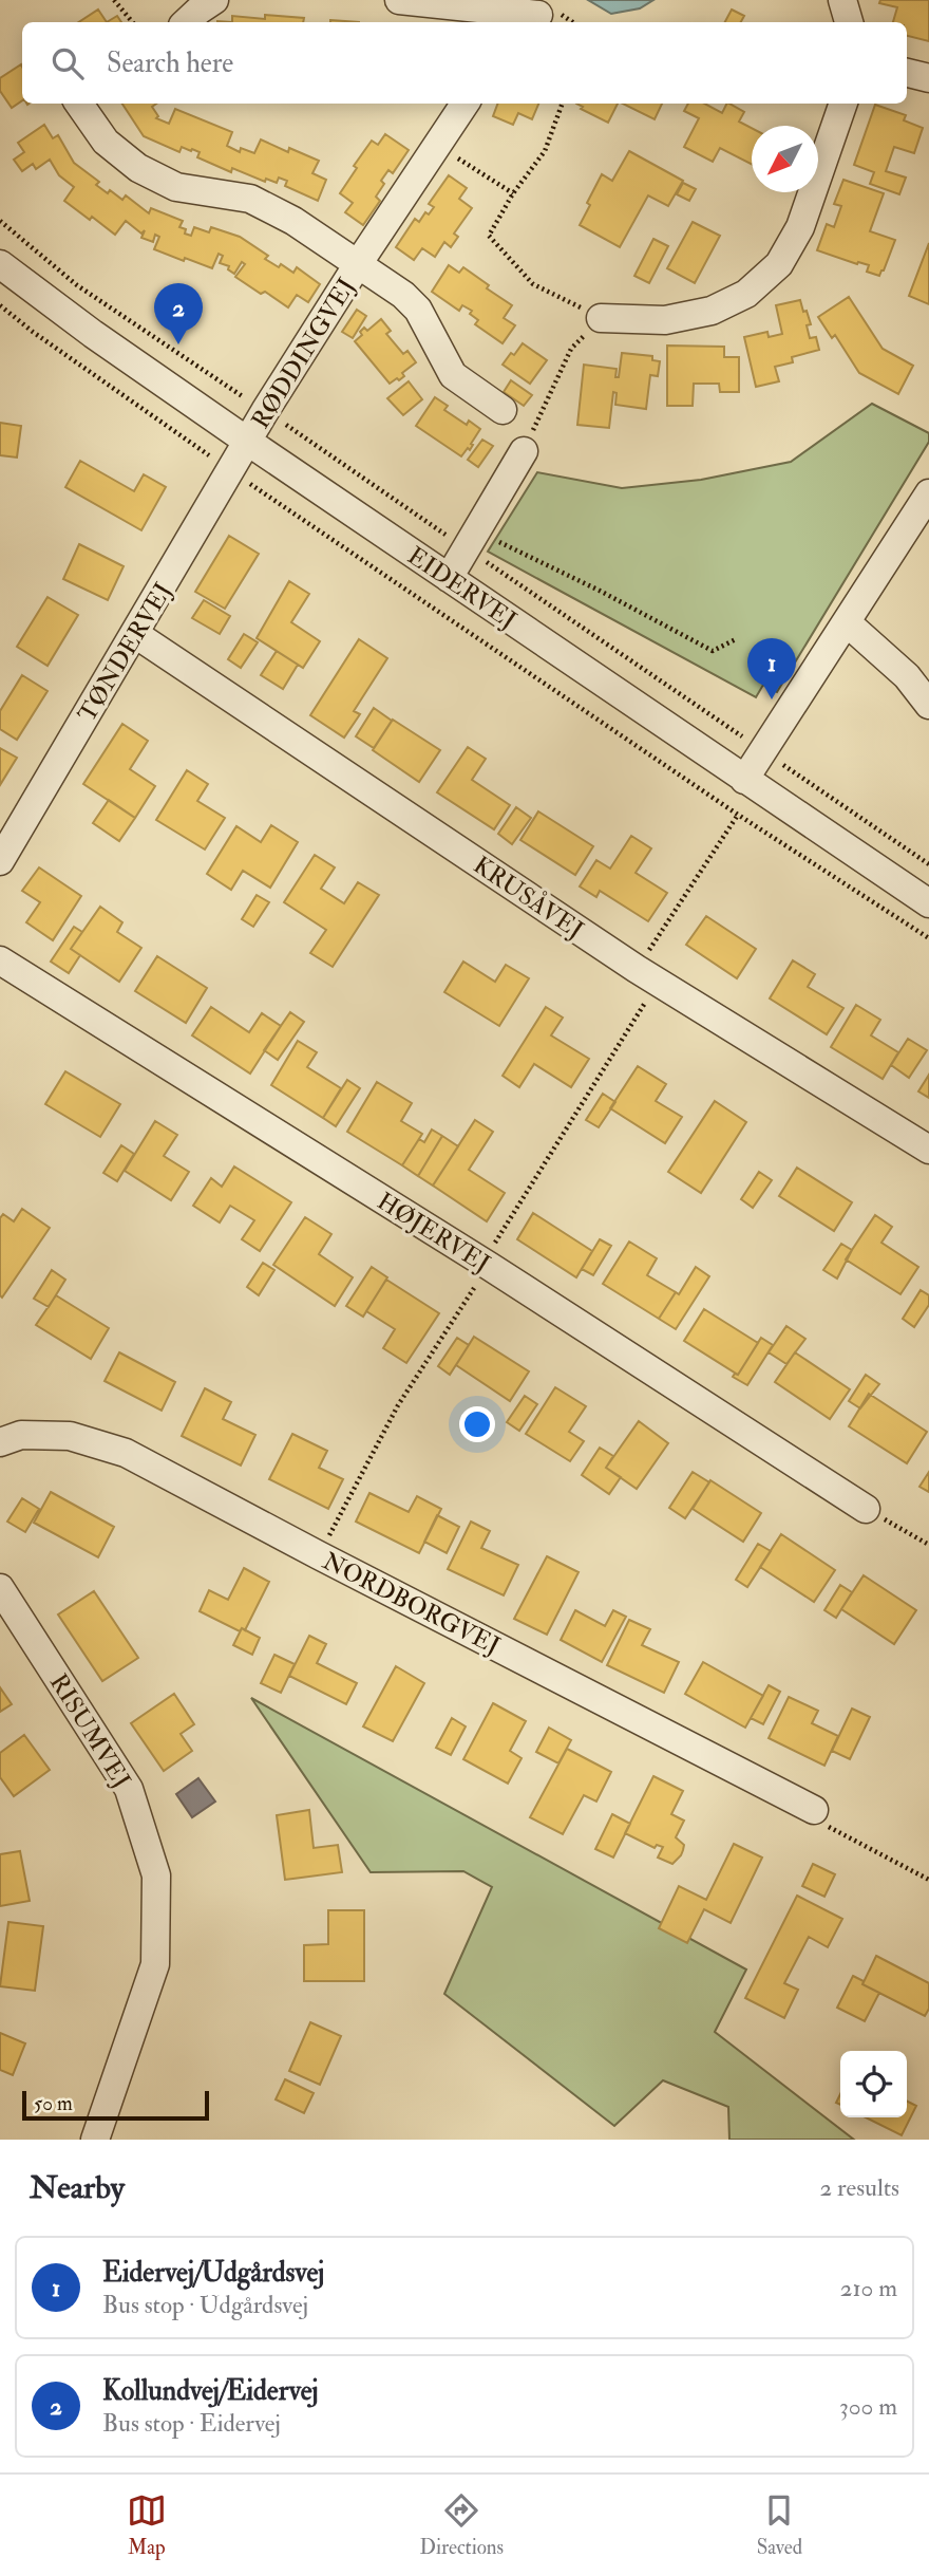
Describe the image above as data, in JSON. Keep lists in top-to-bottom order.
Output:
{
  "streets": {
    "street": [
      "RØDDINGVEJ",
      "EIDERVEJ",
      "TØNDERVEJ",
      "KRUSÅVEJ",
      "HØJERVEJ",
      "NORDBORGVEJ",
      "RISUMVEJ"
    ]
  },
  "crossings": [
    ["RØDDINGVEJ", "EIDERVEJ"],
    ["RØDDINGVEJ", "TØNDERVEJ"],
    ["EIDERVEJ", "TØNDERVEJ"],
    ["TØNDERVEJ", "KRUSÅVEJ"]
  ],
  "scale_bar": "50 m",
  "north": "bottom left",
  "page": {
    "search": "Search here",
    "pins": ["2", "1"],
    "scale": "50 m",
    "heading": ["Nearby", "2 results"],
    "list": [
      {
        "mark": "1",
        "name": "Eidervej/Udgårdsvej",
        "note": "Bus stop · Udgårdsvej",
        "value": "210 m"
      },
      {
        "mark": "2",
        "name": "Kollundvej/Eidervej",
        "note": "Bus stop · Eidervej",
        "value": "300 m"
      }
    ],
    "nav": ["Map", "Directions", "Saved"]
  }
}
